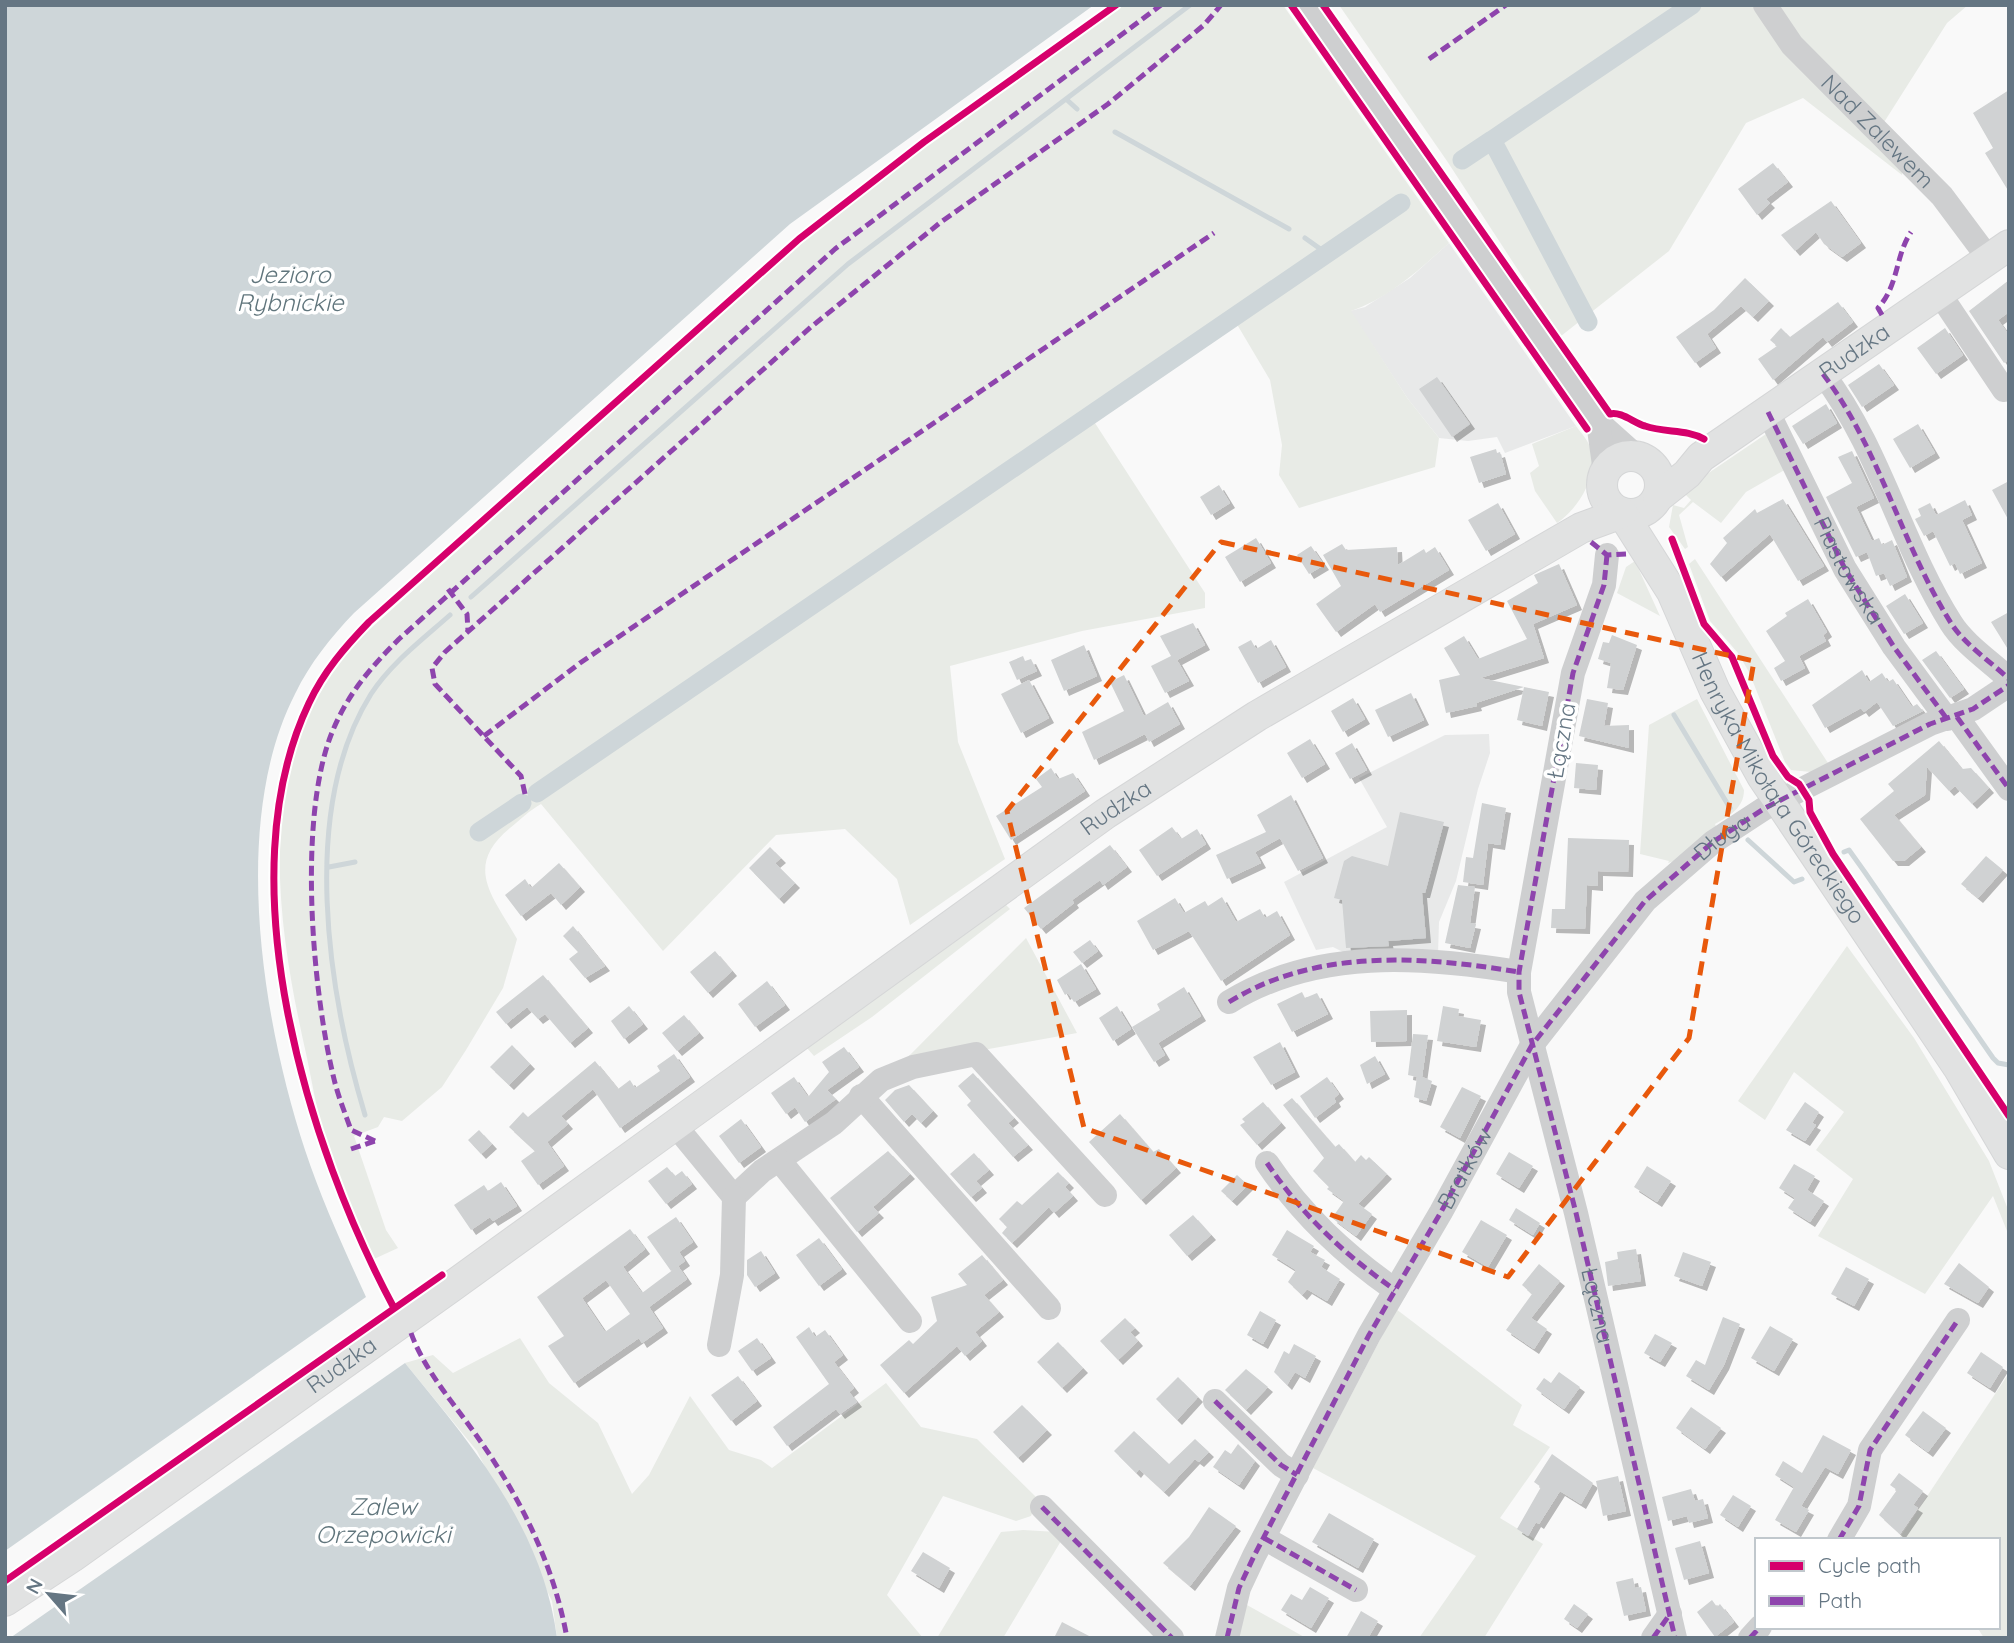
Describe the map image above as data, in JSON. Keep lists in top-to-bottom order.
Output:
{
  "streets": {
    "main road": ["Rudzka", "Henryka Mikołaja Góreckiego"],
    "street": [
      "Nad Zalewem",
      "Piastowska",
      "Łączna",
      "Długa",
      "Bratków"
    ]
  },
  "crossings": [
    ["Nad Zalewem", "Rudzka"],
    ["Rudzka", "Piastowska"],
    ["Rudzka", "Henryka Mikołaja Góreckiego"],
    ["Piastowska", "Długa"],
    ["Łączna", "Długa"],
    ["Łączna", "Bratków"],
    ["Henryka Mikołaja Góreckiego", "Długa"],
    ["Długa", "Bratków"]
  ],
  "water": ["Jezioro Rybnickie", "Zalew Orzepowicki"],
  "legend": ["Cycle path", "Path"],
  "north": "top left"
}
